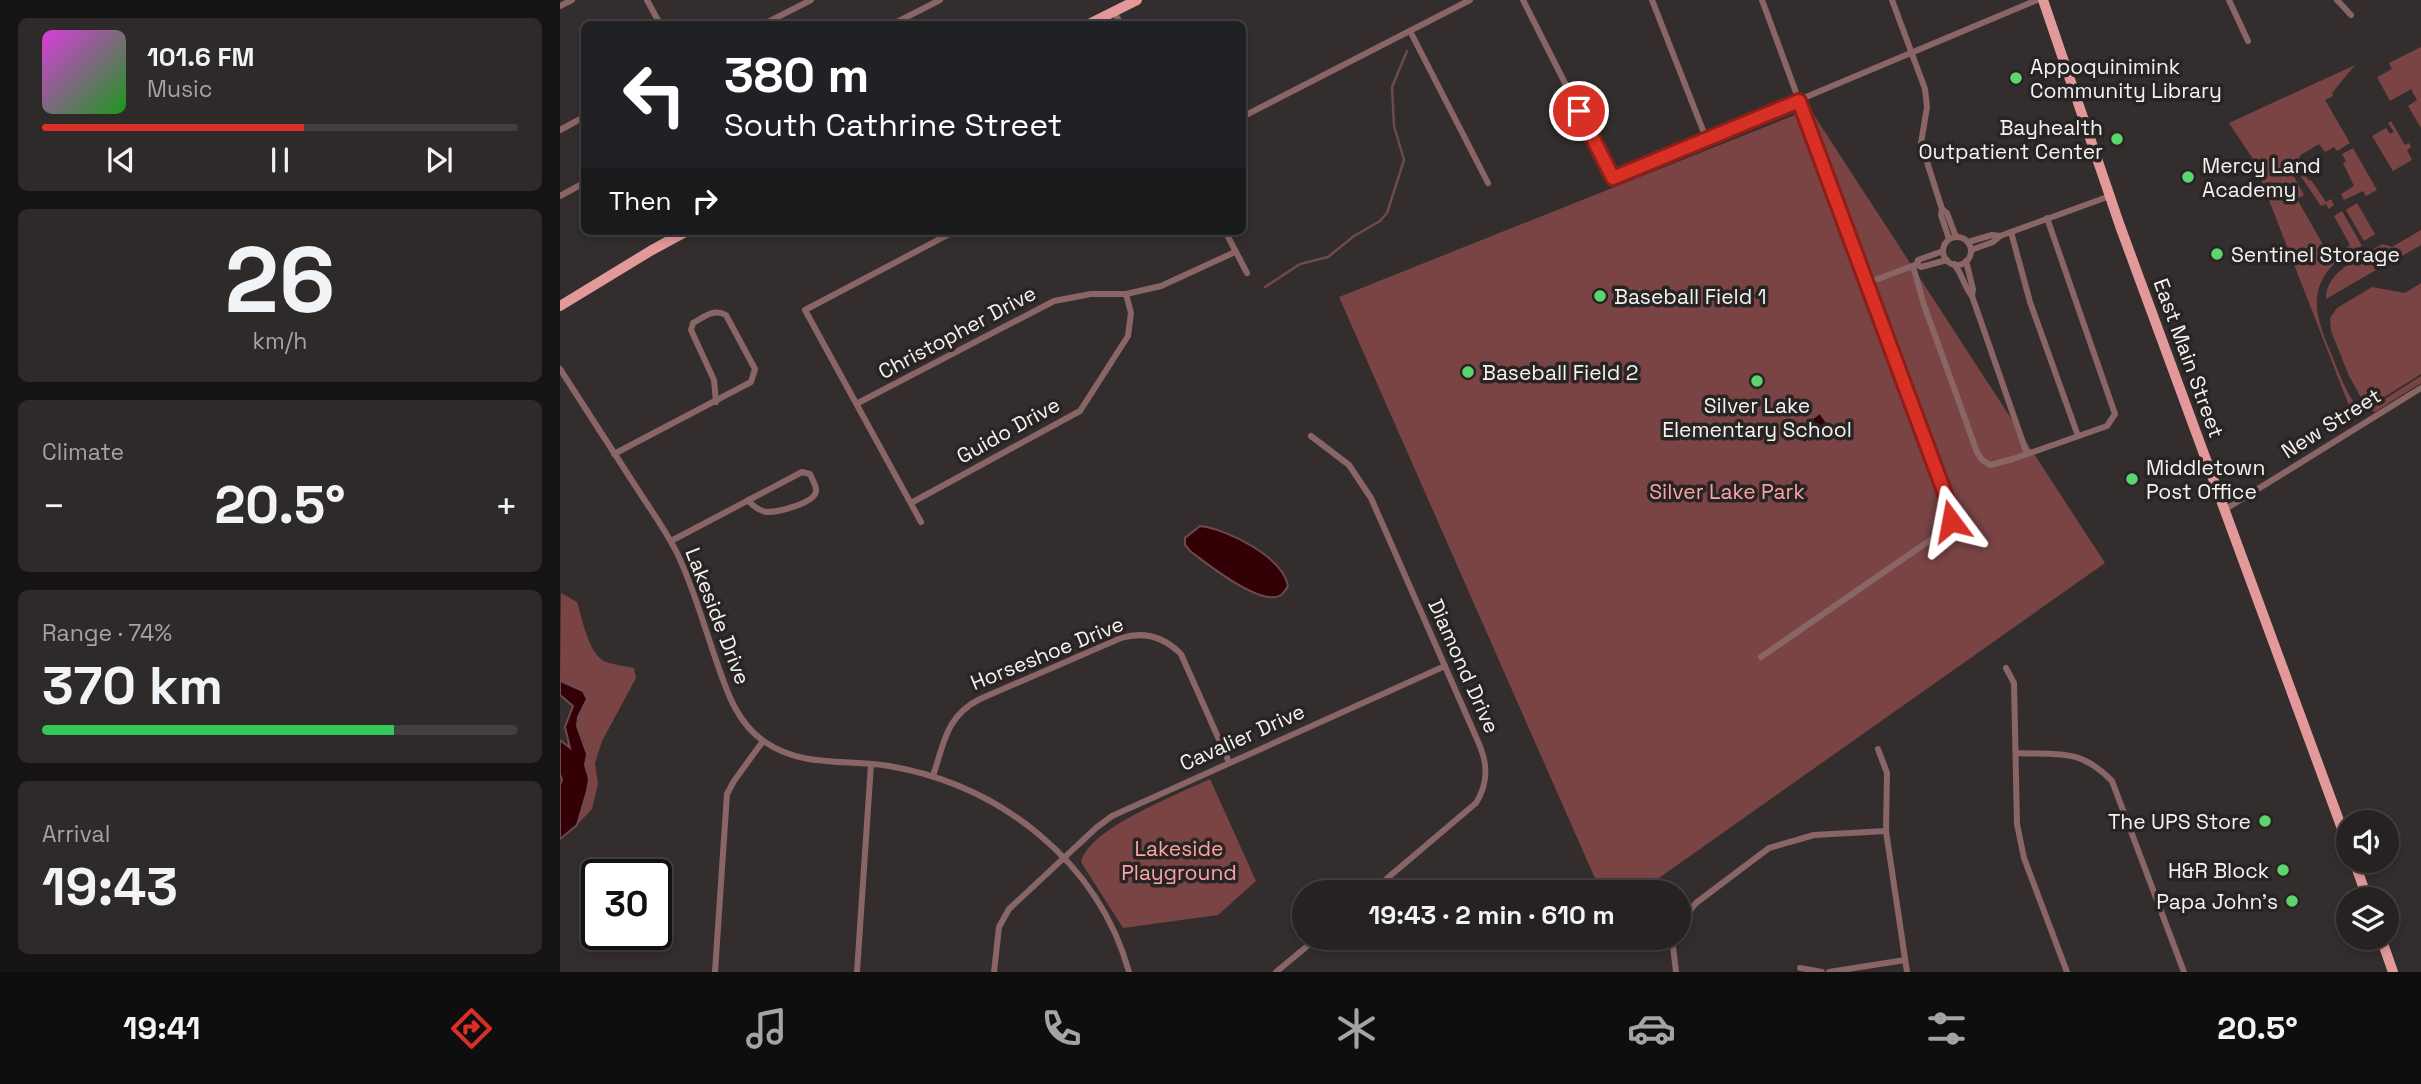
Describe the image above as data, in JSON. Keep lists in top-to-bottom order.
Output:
{
  "streets": {
    "main road": ["East Main Street"],
    "street": [
      "Christopher Drive",
      "New Street",
      "Guido Drive",
      "Lakeside Drive",
      "Horseshoe Drive",
      "Diamond Drive",
      "Cavalier Drive"
    ]
  },
  "crossings": [
    ["Christopher Drive", "Guido Drive"],
    ["East Main Street", "New Street"],
    ["Lakeside Drive", "Horseshoe Drive"],
    ["Lakeside Drive", "Cavalier Drive"],
    ["Horseshoe Drive", "Cavalier Drive"],
    ["Diamond Drive", "Cavalier Drive"]
  ],
  "parks": ["Silver Lake Park", "Lakeside Playground"],
  "places": [
    "Appoquinimink Community Library",
    "Bayhealth Outpatient Center",
    "Mercy Land Academy",
    "Sentinel Storage",
    "Baseball Field 1",
    "Baseball Field 2",
    "Silver Lake Elementary School",
    "Middletown Post Office",
    "The UPS Store",
    "H&R Block",
    "Papa John's"
  ],
  "page": {
    "turn": ["380 m", "South Cathrine Street"],
    "song": ["101.6 FM", "Music"],
    "then": "Then",
    "tile": [
      ["26", "km/h"],
      "Climate",
      ["Range · 74%", "370 km"],
      ["Arrival", "19:43"]
    ],
    "heat": ["−", "20.5°", "+"],
    "limit": "30",
    "trip": "19:43 · 2 min · 610 m",
    "tabs": ["19:41", "20.5°"]
  }
}
